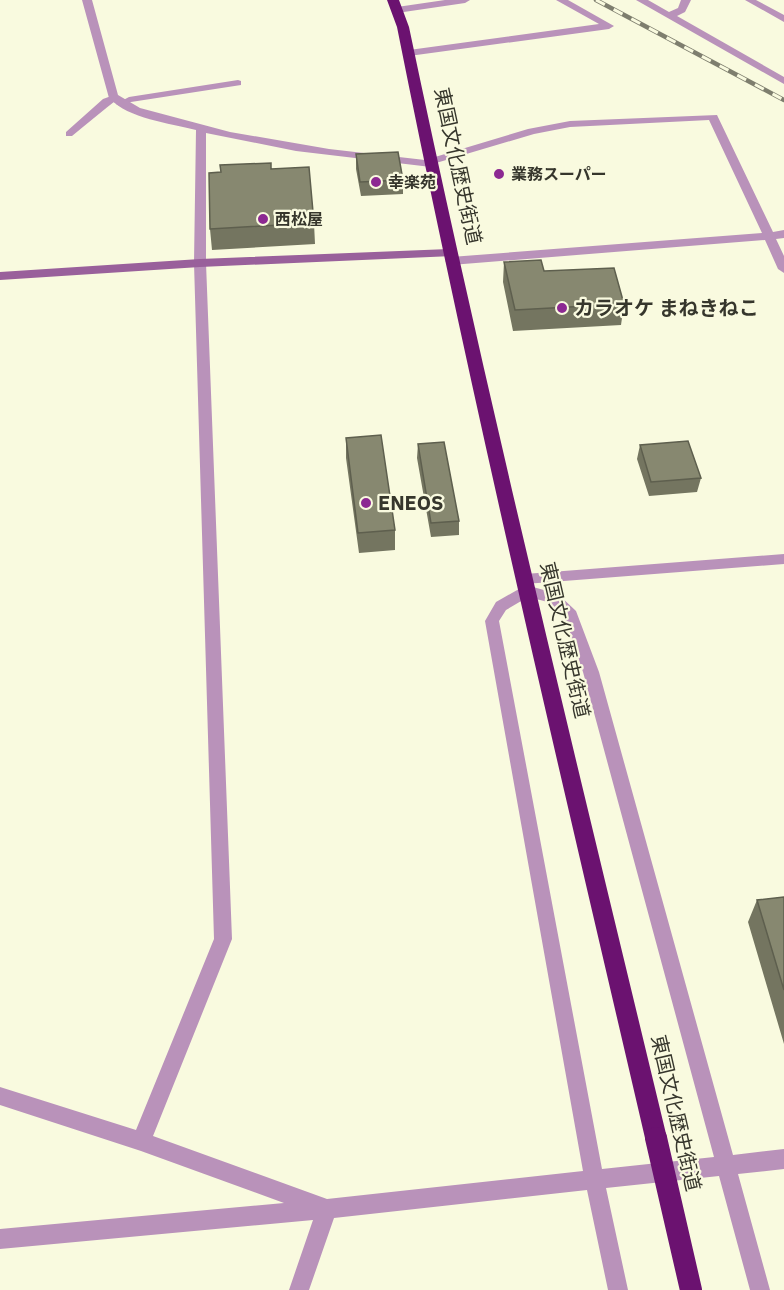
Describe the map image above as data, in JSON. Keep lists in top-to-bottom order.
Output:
{
  "streets": {
    "highway": ["東国文化歴史街道"]
  },
  "places": [
    "業務スーパー",
    "幸楽苑",
    "西松屋",
    "カラオケ まねきねこ",
    "ENEOS"
  ]
}
